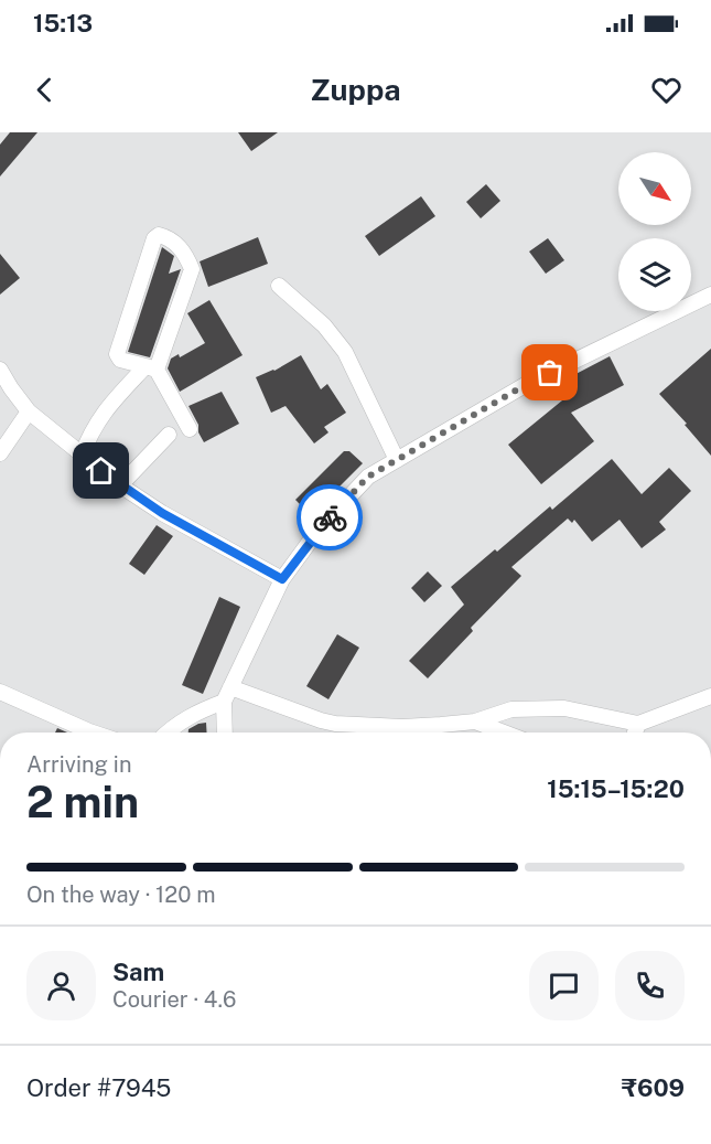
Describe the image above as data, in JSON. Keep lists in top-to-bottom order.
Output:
{
  "north": "bottom right",
  "page": {
    "status": "15:13",
    "header": "Zuppa",
    "heading": ["2 min", "Arriving in", "15:15–15:20"],
    "panel": [
      "Sam",
      "Courier · 4.6",
      "Order #7945",
      "₹609"
    ],
    "bar": "On the way · 120 m"
  }
}
